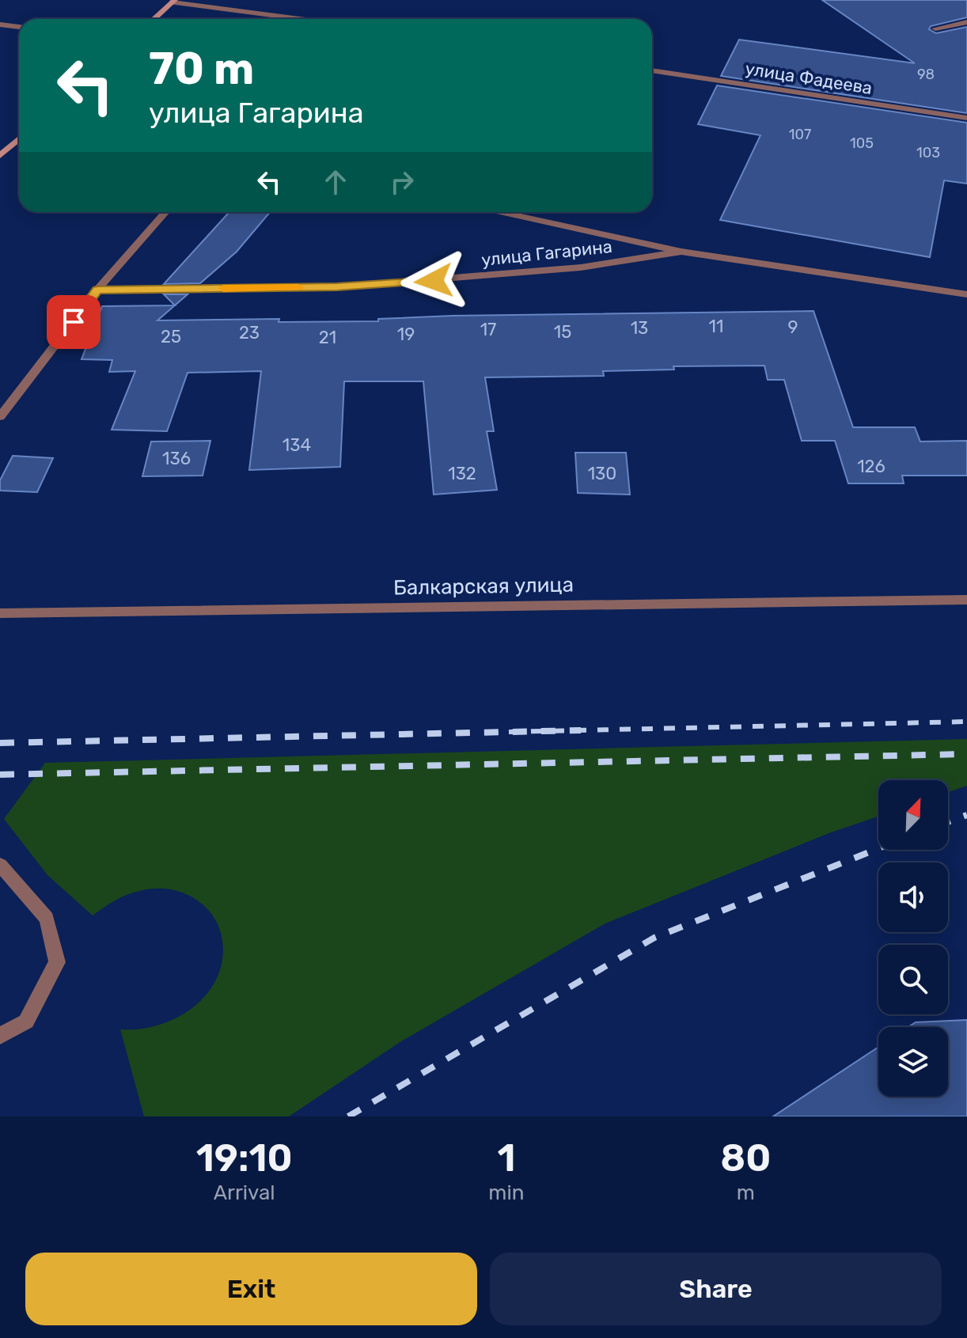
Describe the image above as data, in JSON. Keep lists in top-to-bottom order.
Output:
{
  "streets": {
    "street": ["улица Фадеева", "улица Гагарина", "Балкарская улица"]
  },
  "house_numbers": [
    "98",
    "107",
    "105",
    "103",
    "11",
    "9",
    "13",
    "17",
    "15",
    "23",
    "19",
    "25",
    "21",
    "134",
    "136",
    "126",
    "132",
    "130"
  ],
  "north": "top right",
  "page": {
    "turn": ["70 m", "улица Гагарина"],
    "eta": [
      "19:10",
      "Arrival",
      "1",
      "min",
      "80",
      "m"
    ],
    "buttons": ["Exit", "Share"]
  }
}
